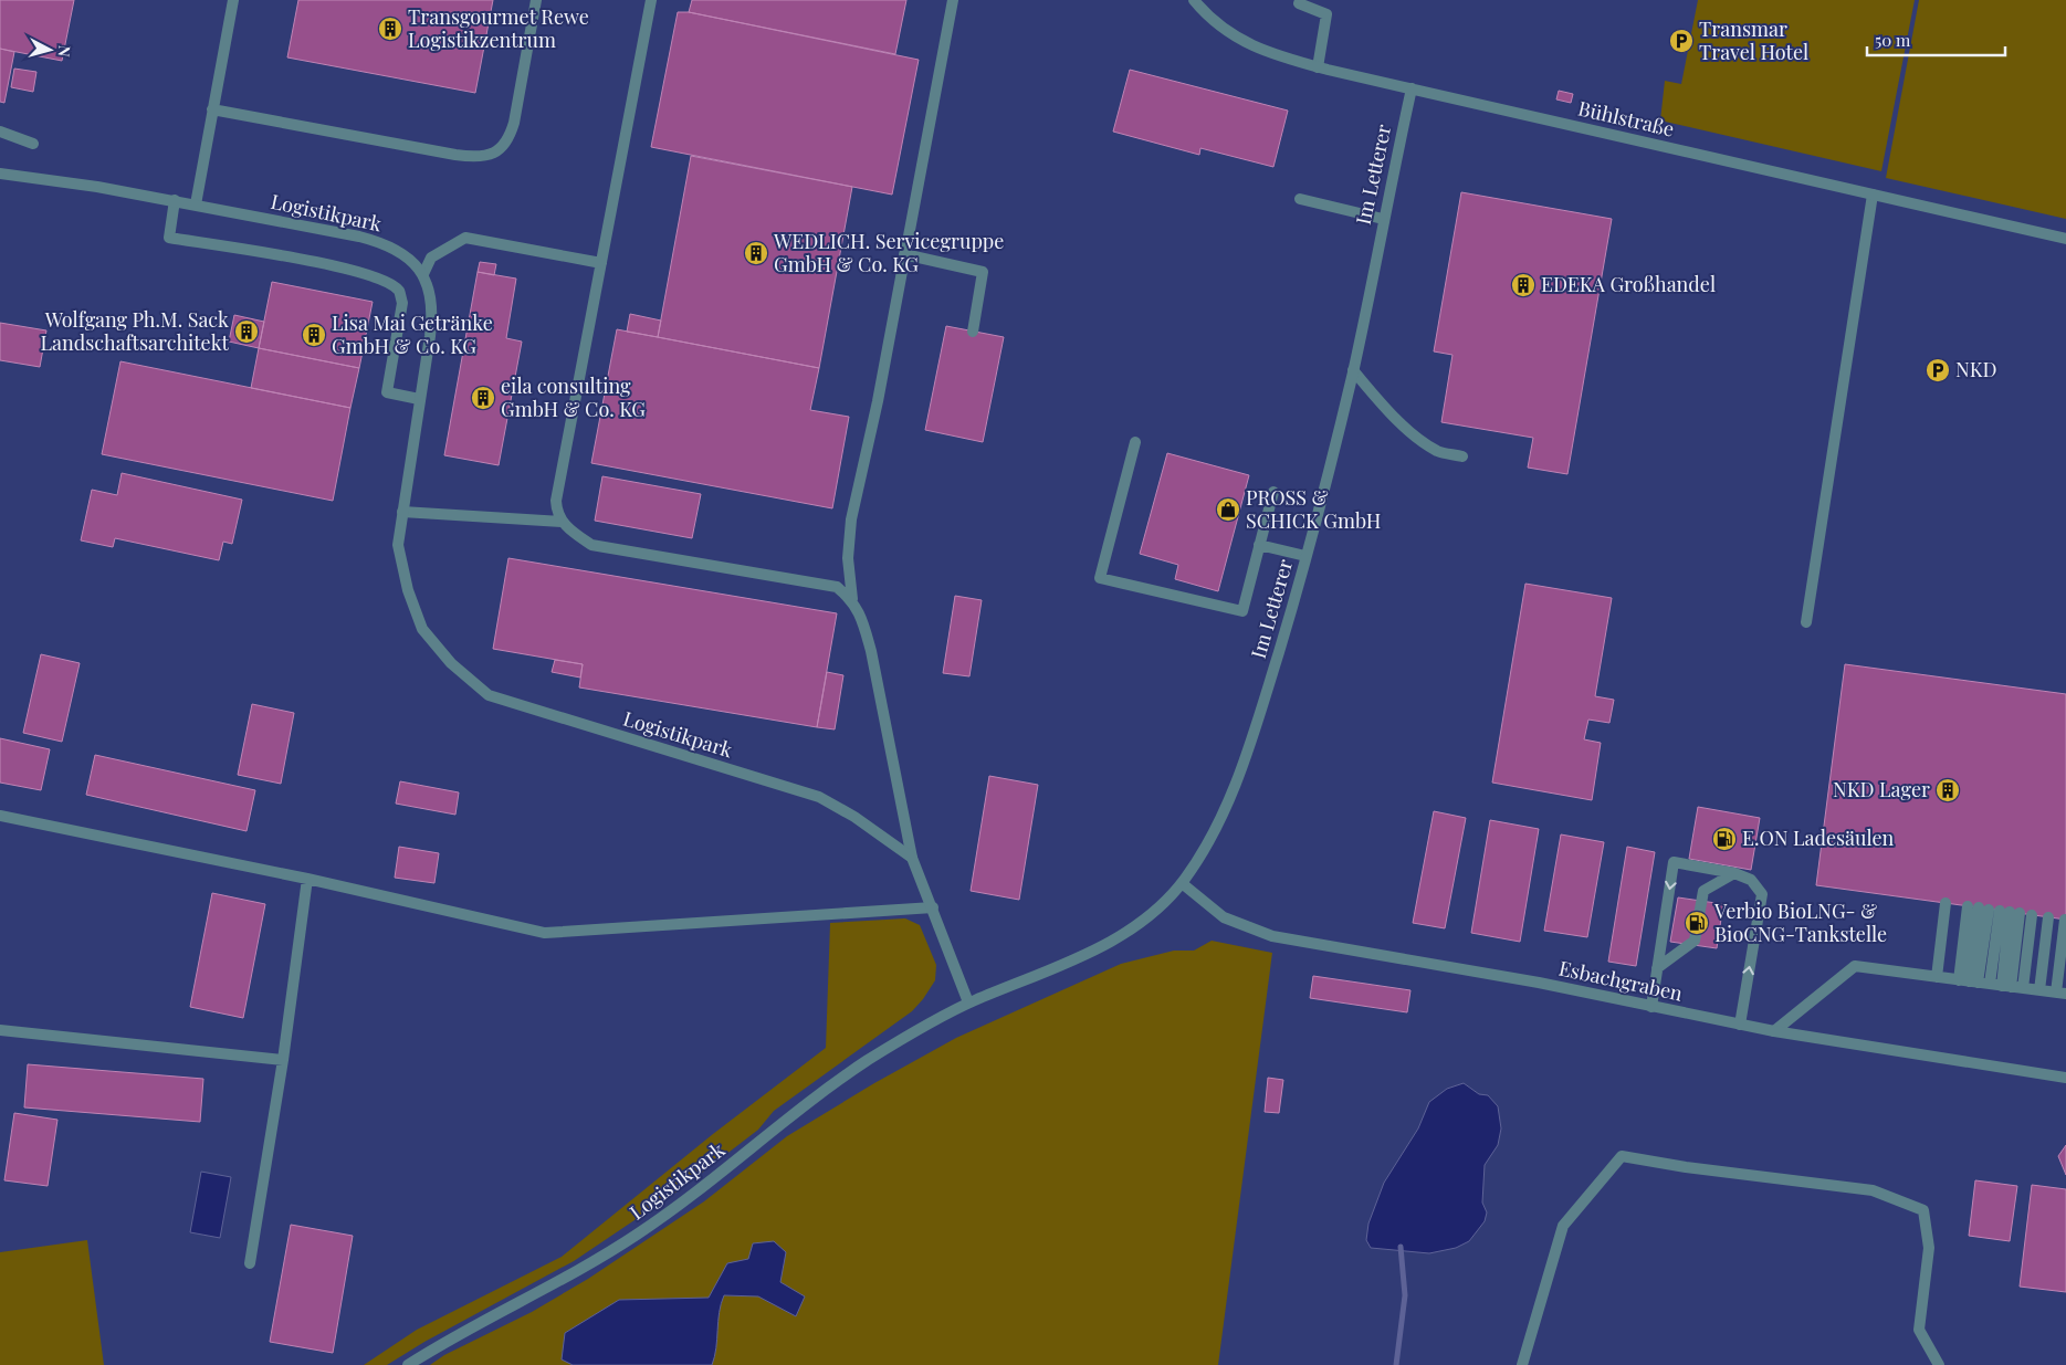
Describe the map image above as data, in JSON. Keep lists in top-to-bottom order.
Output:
{
  "streets": {
    "street": [
      "Bühlstraße",
      "Im Letterer",
      "Logistikpark",
      "Esbachgraben"
    ]
  },
  "crossings": [
    ["Bühlstraße", "Im Letterer"],
    ["Im Letterer", "Logistikpark"],
    ["Im Letterer", "Esbachgraben"]
  ],
  "places": {
    "building": [
      "Transgourmet Rewe Logistikzentrum",
      "WEDLICH. Servicegruppe GmbH & Co. KG",
      "EDEKA Großhandel",
      "Wolfgang Ph.M. Sack Landschaftsarchitekt",
      "Lisa Mai Getränke GmbH & Co. KG",
      "eila consulting GmbH & Co. KG",
      "NKD Lager"
    ],
    "parking": ["Transmar Travel Hotel", "NKD"],
    "shop": ["PROSS & SCHICK GmbH"],
    "fuel station": ["E.ON Ladesäulen", "Verbio BioLNG- & BioCNG-Tankstelle"]
  },
  "scale_bar": "50 m",
  "north": "right"
}
